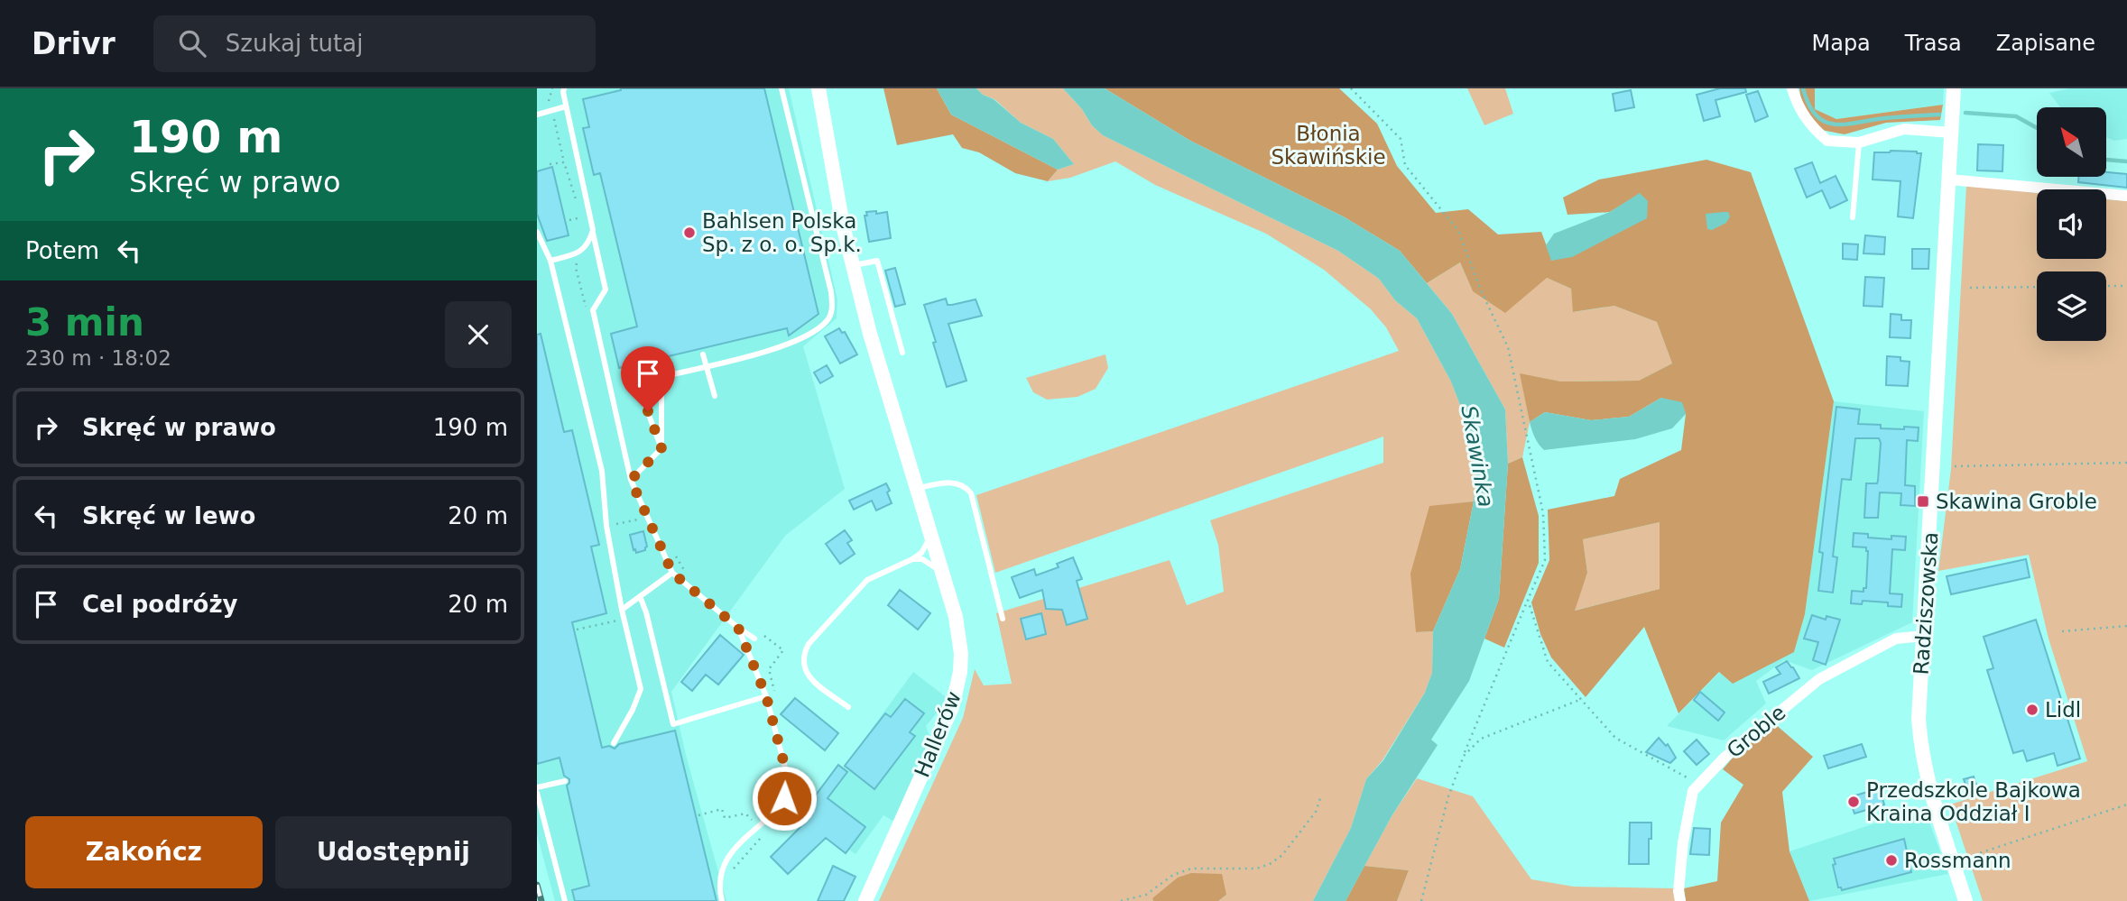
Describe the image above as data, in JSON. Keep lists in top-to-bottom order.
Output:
{
  "streets": {
    "street": ["Radziszowska", "Groble", "Hallerów"]
  },
  "crossings": [
    ["Radziszowska", "Groble"]
  ],
  "water": ["Skawinka"],
  "parks": ["Błonia Skawińskie"],
  "places": {
    "other": [
      "Bahlsen Polska Sp. z o. o. Sp.k.",
      "Lidl",
      "Przedszkole Bajkowa Kraina Oddział I",
      "Rossmann"
    ],
    "transit": ["Skawina Groble"]
  },
  "north": "top left",
  "page": {
    "header": "Drivr",
    "search": "Szukaj tutaj",
    "nav": ["Mapa", "Trasa", "Zapisane"],
    "turn": ["190 m", "Skręć w prawo"],
    "then": "Potem",
    "heading": ["3 min", "230 m · 18:02"],
    "list": [
      {
        "name": "Skręć w prawo",
        "value": "190 m"
      },
      {
        "name": "Skręć w lewo",
        "value": "20 m"
      },
      {
        "name": "Cel podróży",
        "value": "20 m"
      }
    ],
    "buttons": ["Zakończ", "Udostępnij"]
  }
}
